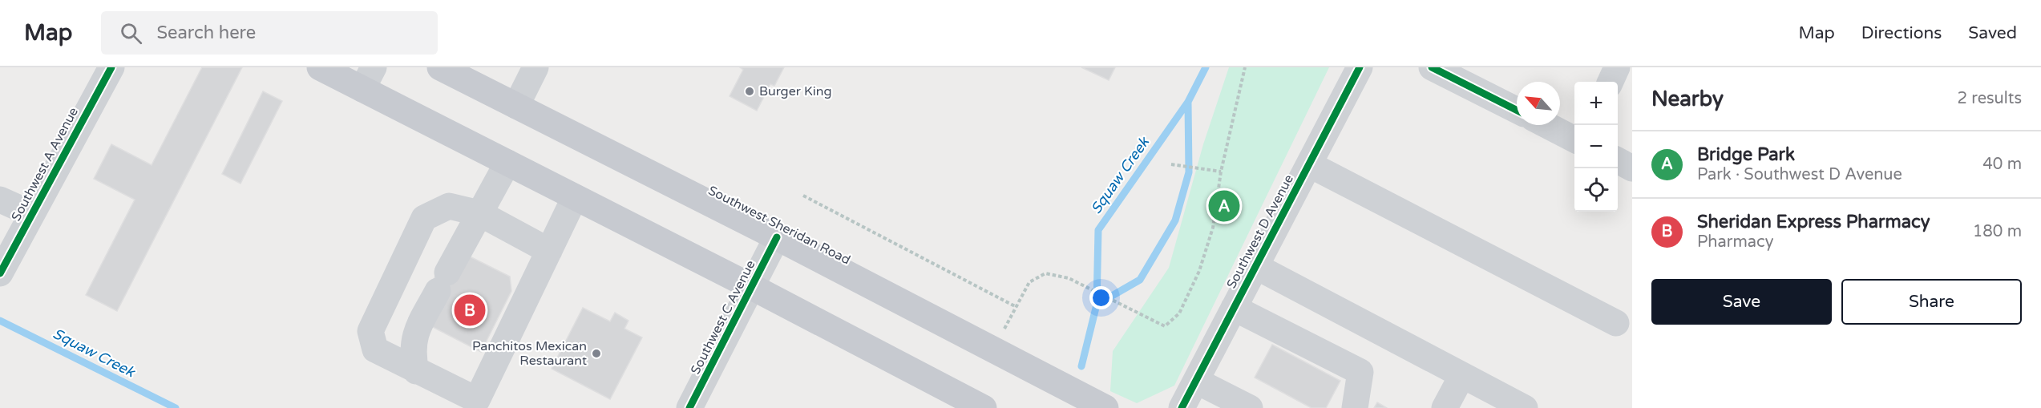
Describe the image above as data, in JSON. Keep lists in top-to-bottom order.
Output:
{
  "streets": {
    "main road": ["Southwest Sheridan Road"],
    "street": ["Southwest A Avenue", "Southwest D Avenue", "Southwest C Avenue"]
  },
  "crossings": [
    ["Southwest Sheridan Road", "Southwest C Avenue"]
  ],
  "water": ["Squaw Creek"],
  "places": ["Burger King", "Panchitos Mexican Restaurant"],
  "north": "top left",
  "page": {
    "header": "Map",
    "search": "Search here",
    "nav": ["Map", "Directions", "Saved"],
    "heading": ["Nearby", "2 results"],
    "map_buttons": ["+", "−"],
    "list": [
      {
        "mark": "A",
        "name": "Bridge Park",
        "note": "Park · Southwest D Avenue",
        "value": "40 m"
      },
      {
        "mark": "B",
        "name": "Sheridan Express Pharmacy",
        "note": "Pharmacy",
        "value": "180 m"
      }
    ],
    "pins": ["A", "B"],
    "buttons": ["Save", "Share"]
  }
}
